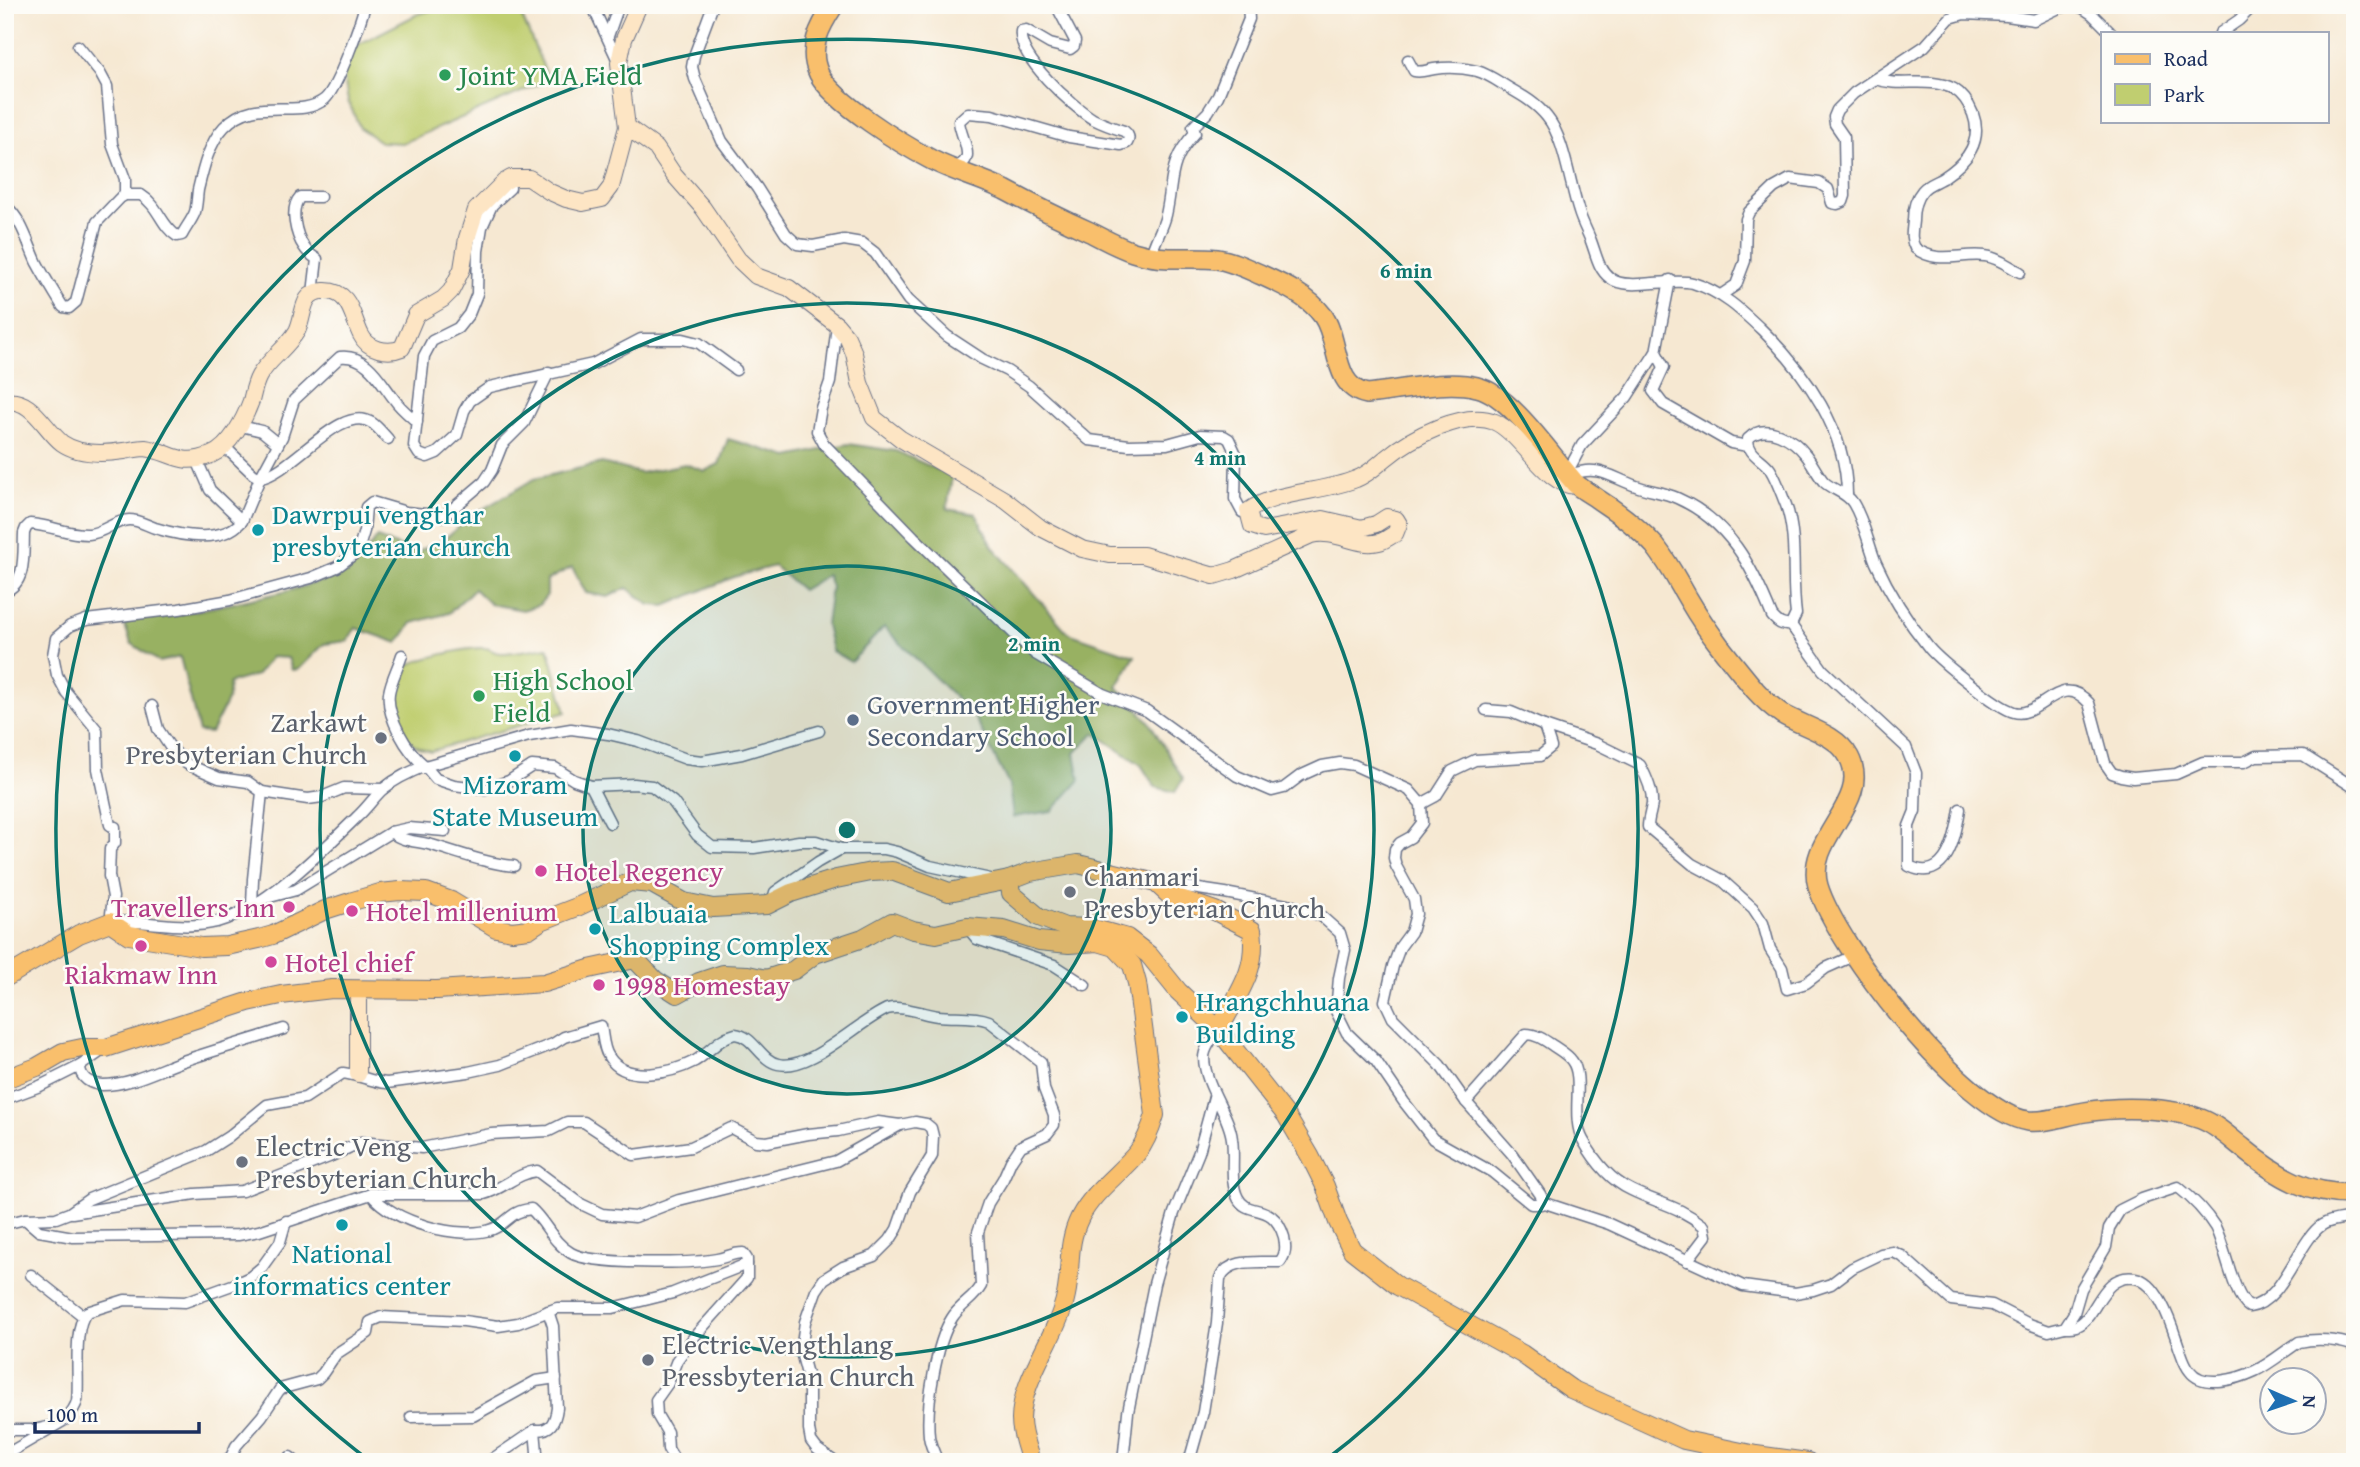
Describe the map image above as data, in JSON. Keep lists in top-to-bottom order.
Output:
{
  "places": [
    "Joint YMA Field",
    "Dawrpui vengthar presbyterian church",
    "High School Field",
    "Government Higher Secondary School",
    "Zarkawt Presbyterian Church",
    "Mizoram State Museum",
    "Hotel Regency",
    "Chanmari Presbyterian Church",
    "Travellers Inn",
    "Hotel millenium",
    "Lalbuaia Shopping Complex",
    "Riakmaw Inn",
    "Hotel chief",
    "1998 Homestay",
    "Hrangchhuana Building",
    "Electric Veng Presbyterian Church",
    "National informatics center",
    "Electric Vengthlang Pressbyterian Church"
  ],
  "legend": ["Road", "Park"],
  "scale_bar": "100 m",
  "north": "right",
  "rings": ["6 min", "4 min", "2 min"]
}
